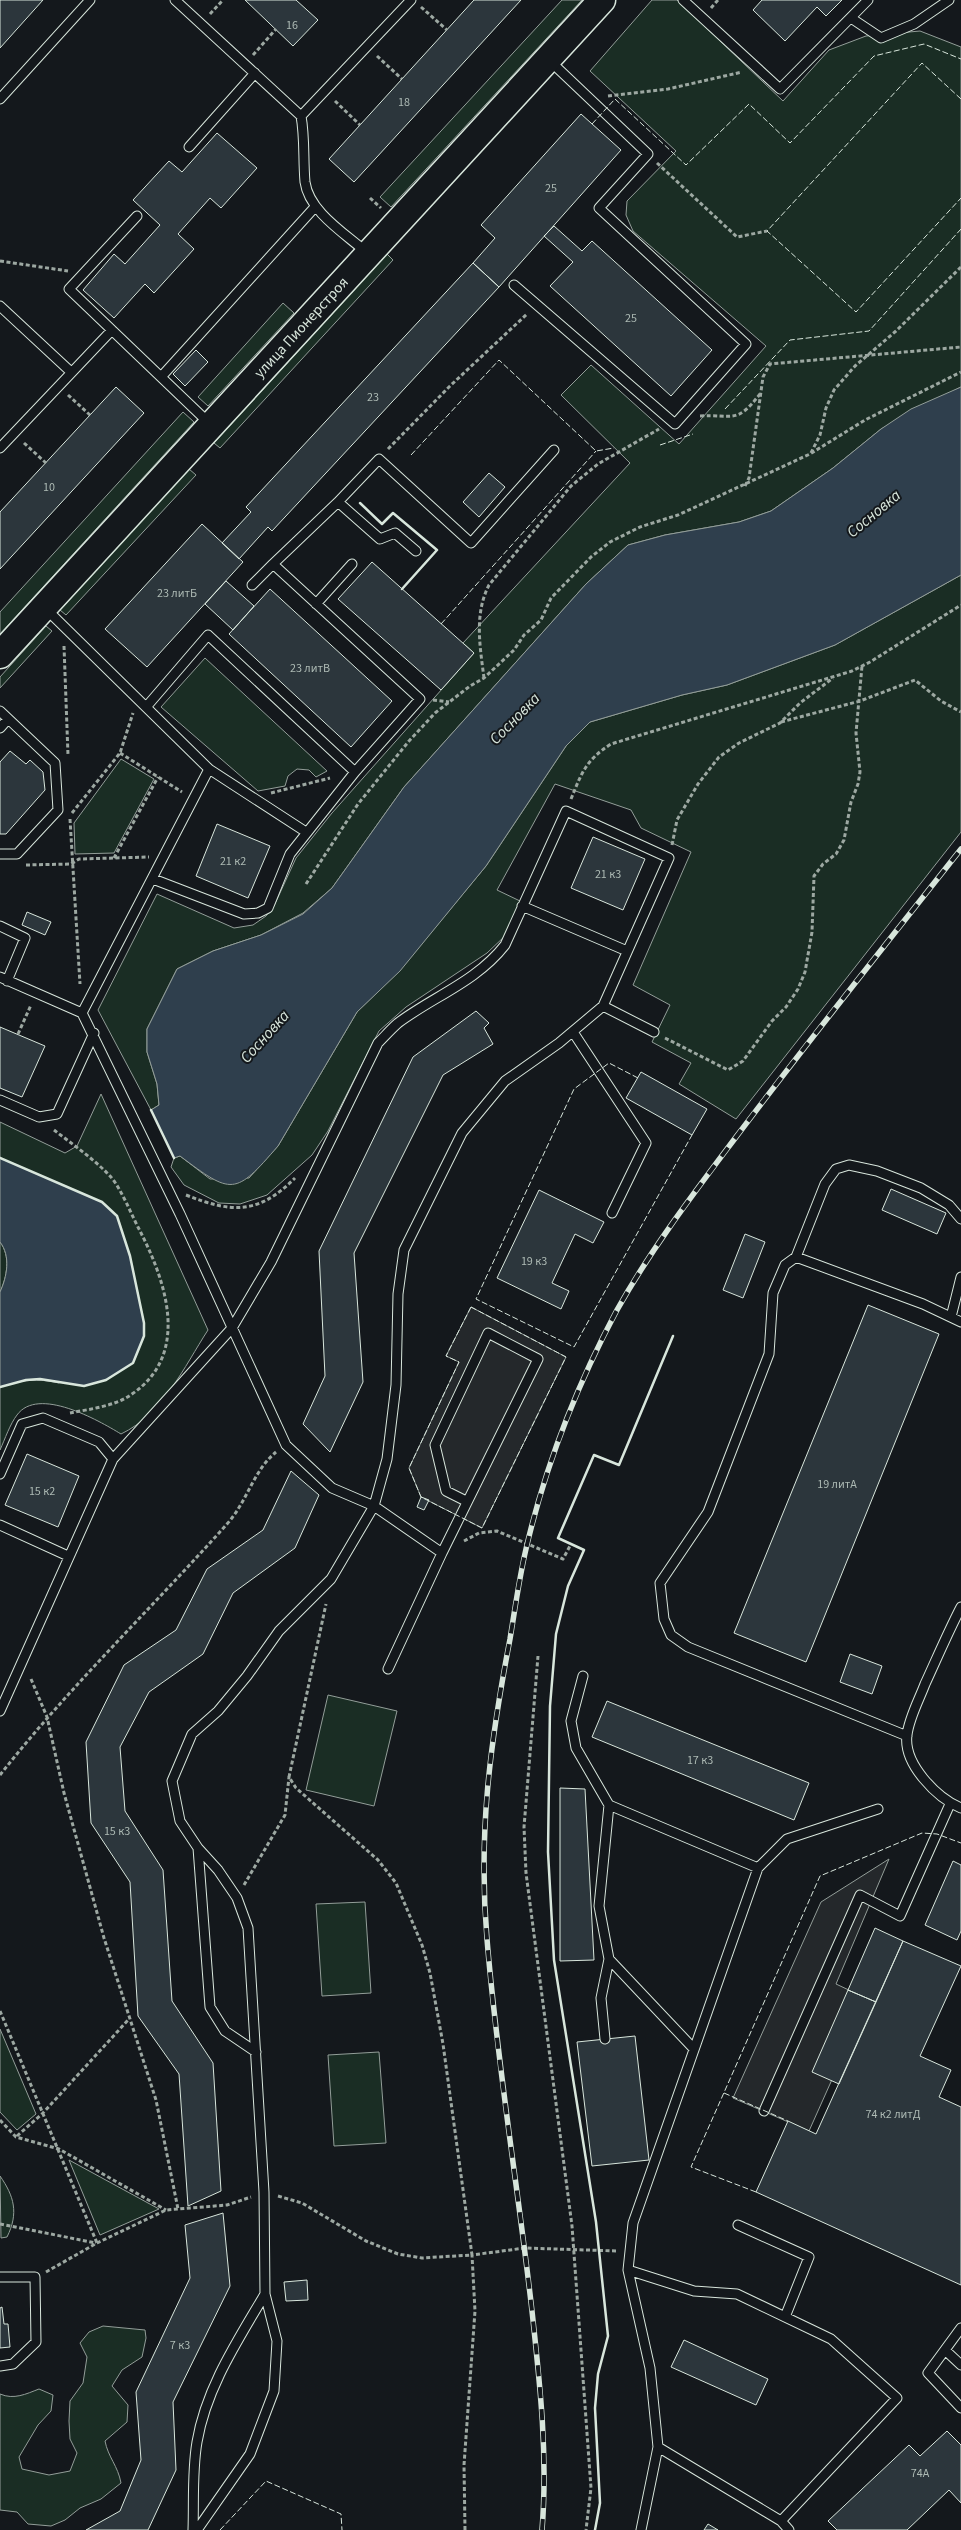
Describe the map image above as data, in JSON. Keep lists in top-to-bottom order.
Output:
{
  "streets": {
    "street": ["улица Пионерстроя"]
  },
  "water": ["Сосновка"],
  "house_numbers": [
    "16",
    "18",
    "25",
    "25",
    "23",
    "10",
    "23 литБ",
    "23 литВ",
    "21 к2",
    "21 к3",
    "19 к3",
    "19 литА",
    "15 к2",
    "17 к3",
    "15 к3",
    "74 к2 литД",
    "7 к3",
    "74А"
  ]
}
